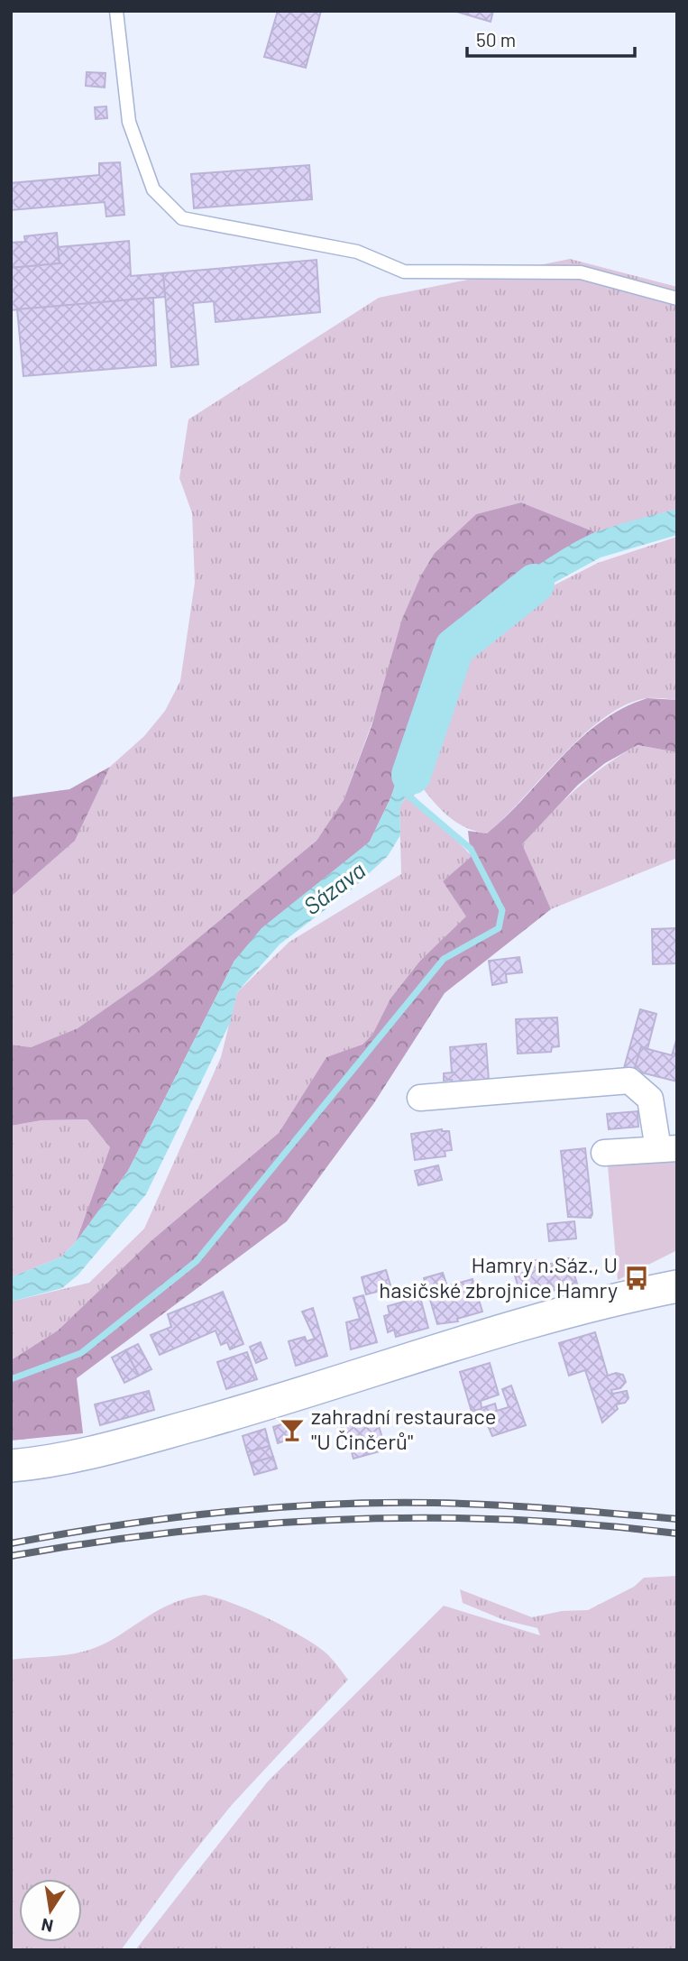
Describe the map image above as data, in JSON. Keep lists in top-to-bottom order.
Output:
{
  "water": ["Sázava"],
  "places": {
    "bus stop": ["Hamry n.Sáz., U hasičské zbrojnice Hamry"],
    "bar": ["zahradní restaurace \"U Činčerů\""]
  },
  "scale_bar": "50 m",
  "north": "bottom"
}
